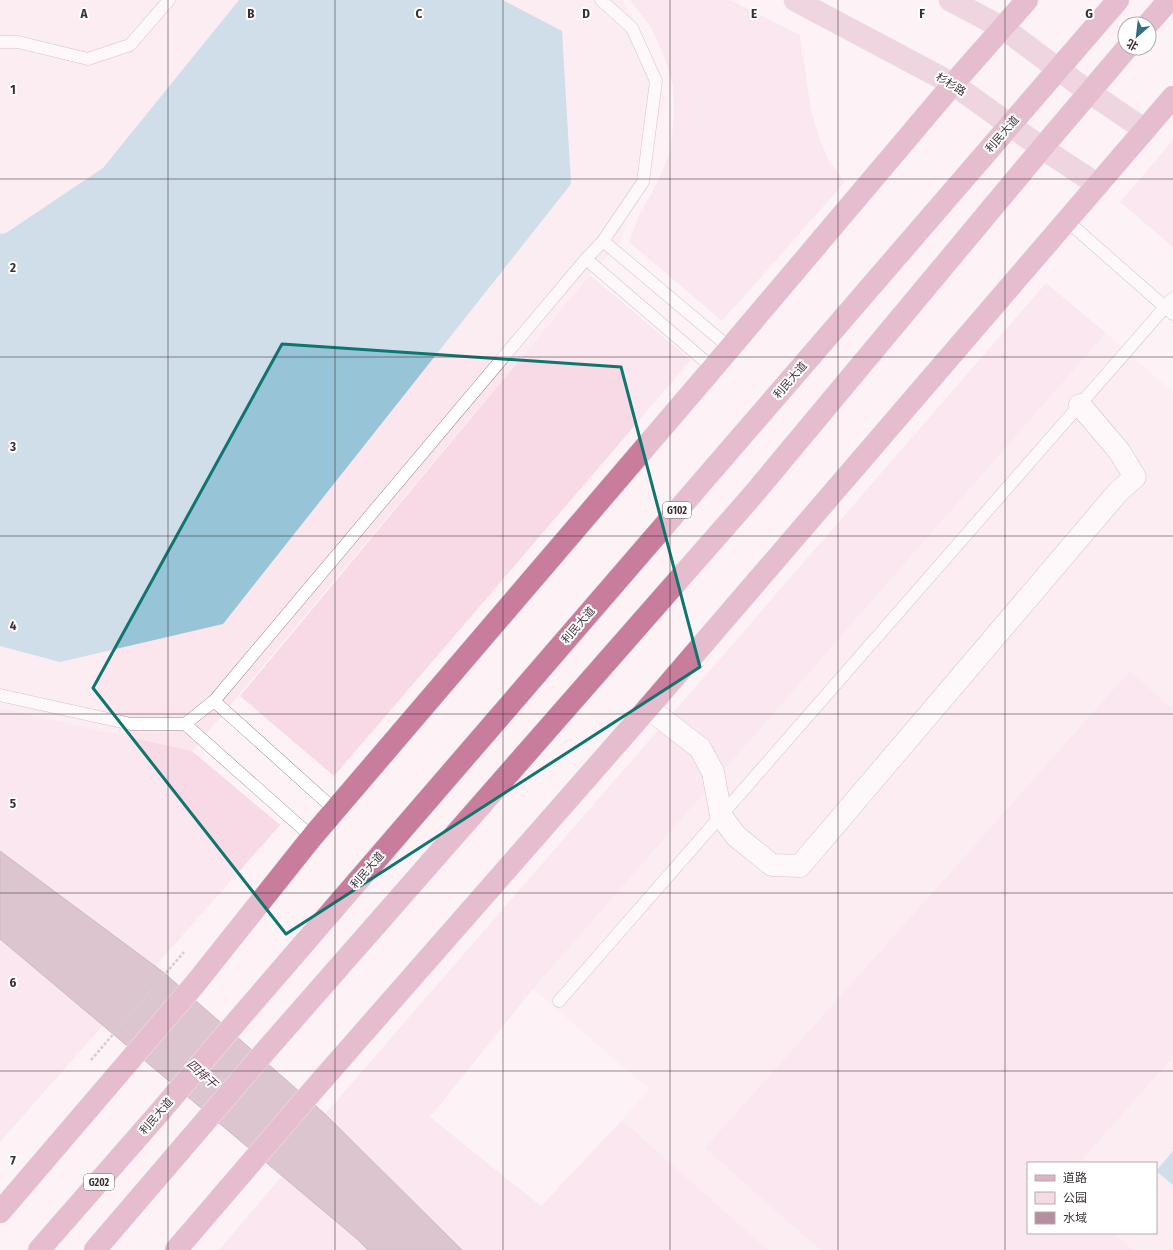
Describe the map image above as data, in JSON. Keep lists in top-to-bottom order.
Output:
{
  "streets": {
    "highway": ["利民大道", "G102", "G202"],
    "main road": ["杉杉路"]
  },
  "crossings": [
    ["杉杉路", "利民大道"]
  ],
  "water": ["四排干"],
  "legend": ["道路", "公园", "水域"],
  "north": "bottom left",
  "grid": {
    "columns": [
      "A",
      "B",
      "C",
      "D",
      "E",
      "F",
      "G"
    ],
    "rows": [
      "1",
      "2",
      "3",
      "4",
      "5",
      "6",
      "7"
    ]
  }
}
